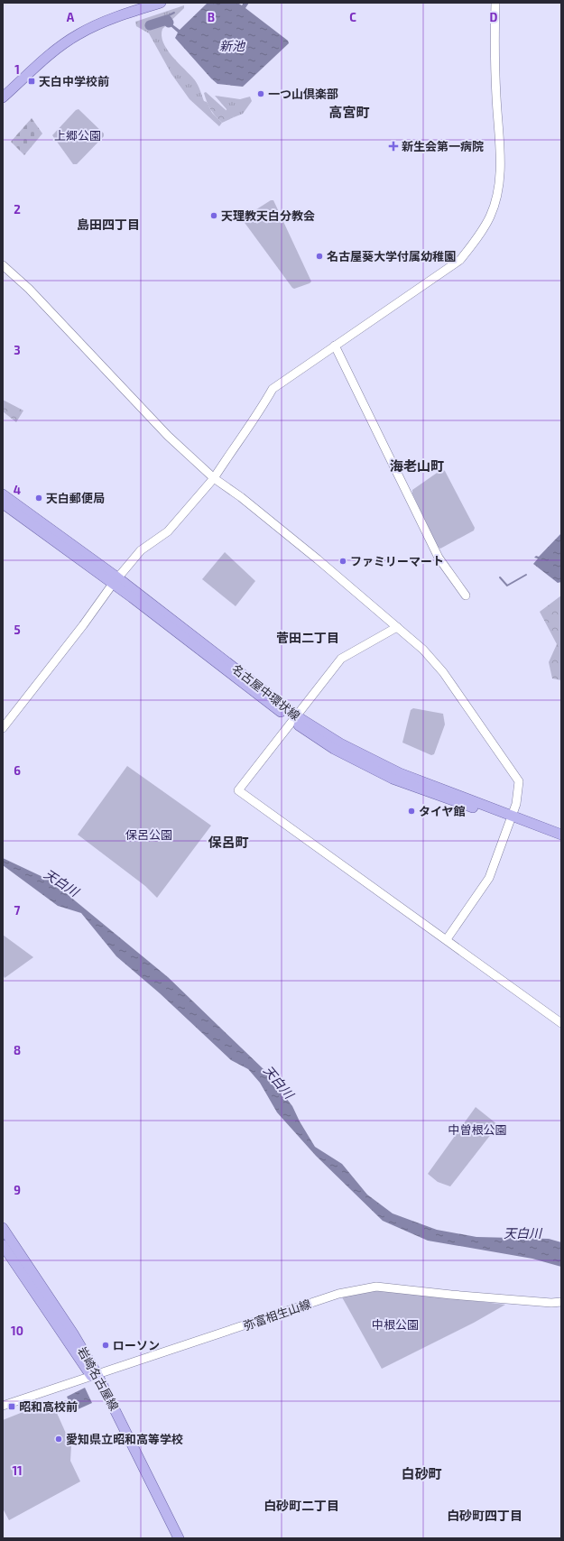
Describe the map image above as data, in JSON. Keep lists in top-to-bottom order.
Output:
{
  "streets": {
    "main road": ["名古屋中環状線", "岩崎名古屋線"],
    "street": ["弥富相生山線"]
  },
  "crossings": [
    ["弥富相生山線", "岩崎名古屋線"]
  ],
  "districts": [
    "高宮町",
    "島田四丁目",
    "海老山町",
    "菅田二丁目",
    "保呂町",
    "白砂町",
    "白砂町二丁目",
    "白砂町四丁目"
  ],
  "water": ["新池", "天白川"],
  "parks": [
    "上郷公園",
    "保呂公園",
    "中曽根公園",
    "中根公園"
  ],
  "places": {
    "transit": ["天白中学校前", "昭和高校前"],
    "other": [
      "一つ山倶楽部",
      "天理教天白分教会",
      "名古屋葵大学付属幼稚園",
      "天白郵便局",
      "ファミリーマート",
      "タイヤ館",
      "ローソン",
      "愛知県立昭和高等学校"
    ],
    "health": ["新生会第一病院"]
  },
  "grid": {
    "columns": [
      "A",
      "B",
      "C",
      "D"
    ],
    "rows": [
      "1",
      "2",
      "3",
      "4",
      "5",
      "6",
      "7",
      "8",
      "9",
      "10",
      "11"
    ]
  }
}
